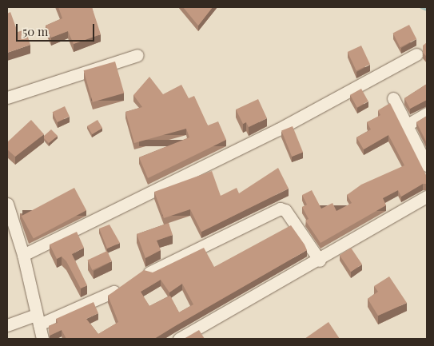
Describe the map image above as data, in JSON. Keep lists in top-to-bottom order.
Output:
{
  "scale_bar": "50 m"
}
